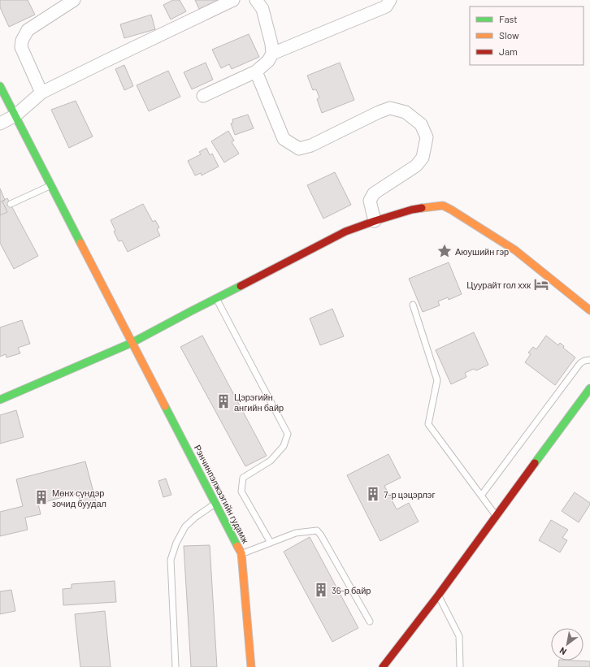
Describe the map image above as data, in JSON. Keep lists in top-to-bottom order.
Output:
{
  "streets": {
    "street": ["Рэнчинпэлжээгийн гудамж"]
  },
  "places": {
    "place": ["Аюушийн гэр"],
    "hotel": ["Цуурайт гол ххк"],
    "building": [
      "Цэрэгийн ангийн байр",
      "7-р цэцэрлэг",
      "Мөнх сүндэр зочид буудал",
      "36-р байр"
    ]
  },
  "legend": ["Fast", "Slow", "Jam"],
  "north": "bottom left"
}
